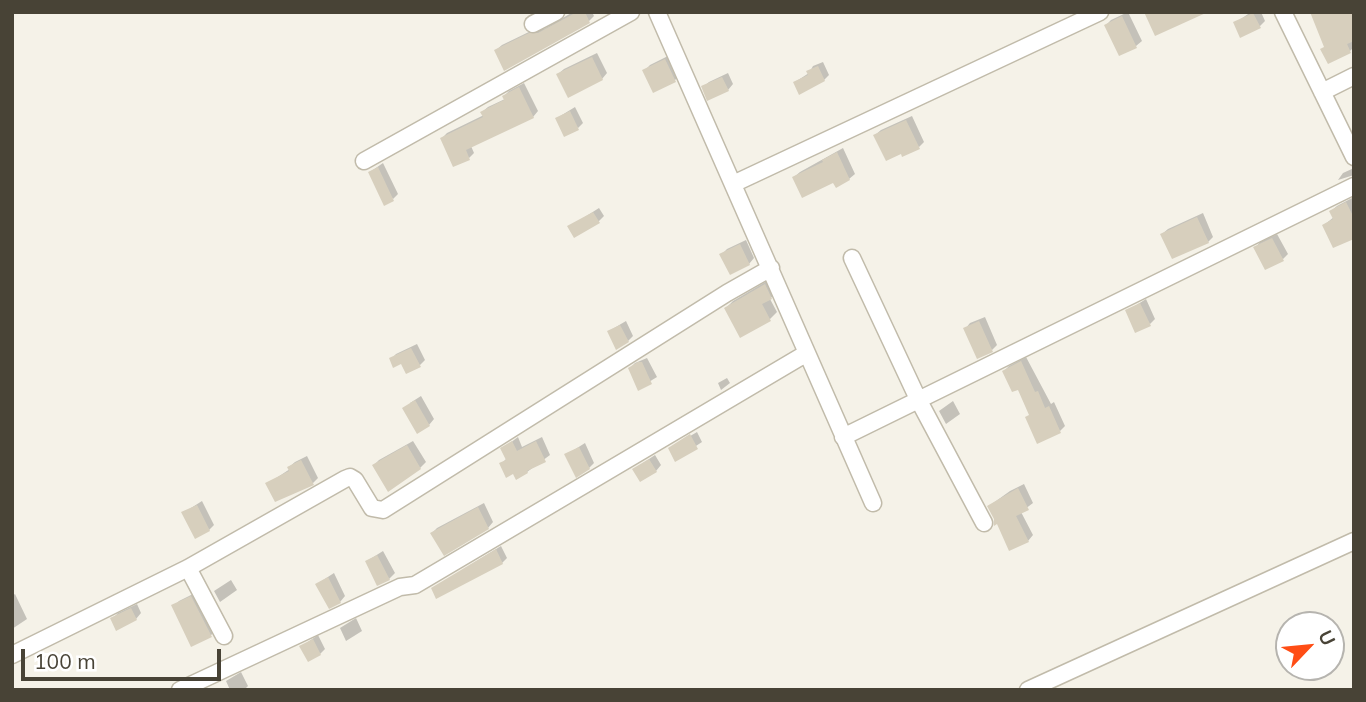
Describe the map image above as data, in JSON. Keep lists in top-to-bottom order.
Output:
{
  "scale_bar": "100 m",
  "north": "top right"
}
